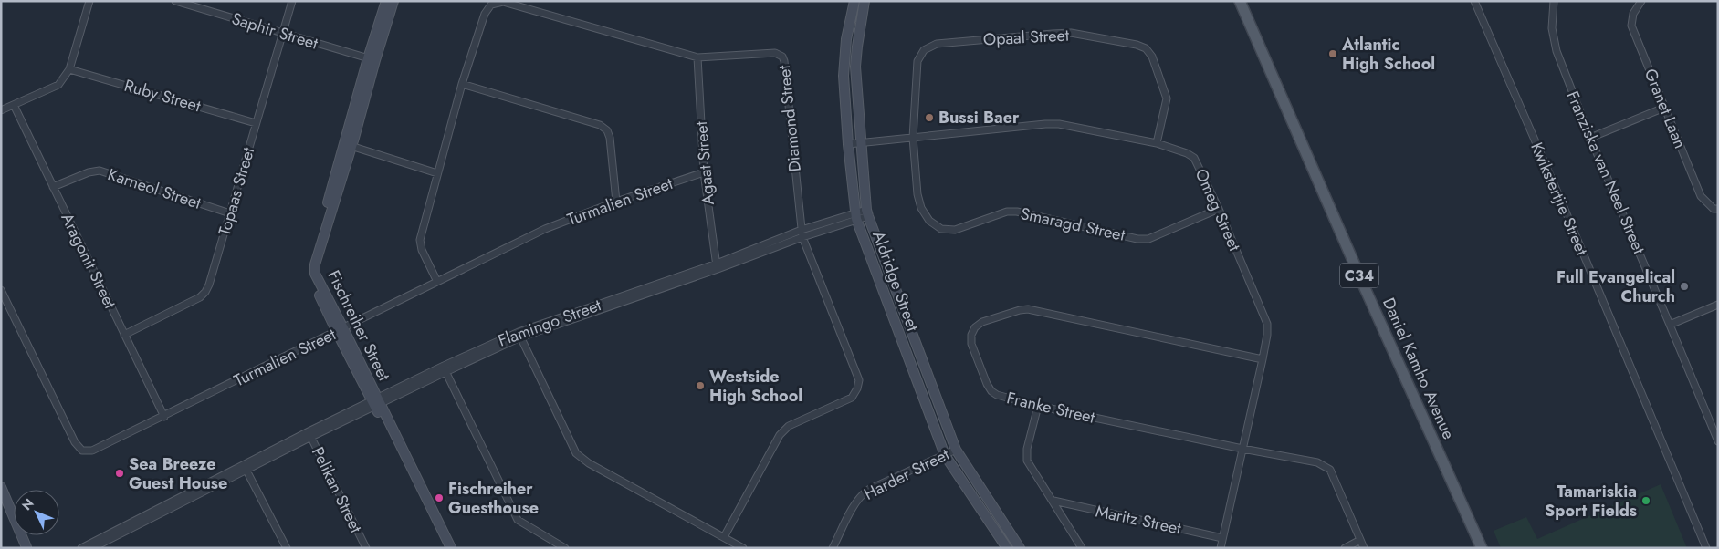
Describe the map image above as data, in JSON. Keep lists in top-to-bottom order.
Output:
{
  "streets": {
    "main road": ["C34", "Daniel Kamho Avenue"],
    "street": [
      "Saphir Street",
      "Opaal Street",
      "Ruby Street",
      "Granet Laan",
      "Diamond Street",
      "Agaat Street",
      "Franziska van Neel Street",
      "Karneol Street",
      "Topaas Street",
      "Kwikstertjie Street",
      "Turmalien Street",
      "Omeg Street",
      "Smaragd Street",
      "Aragonit Street",
      "Aldridge Street",
      "Flamingo Street",
      "Fischreiher Street",
      "Franke Street",
      "Harder Street",
      "Pelikan Street",
      "Maritz Street"
    ]
  },
  "crossings": [
    ["Saphir Street", "Topaas Street"],
    ["Saphir Street", "Fischreiher Street"],
    ["Opaal Street", "Omeg Street"],
    ["Opaal Street", "Smaragd Street"],
    ["Ruby Street", "Topaas Street"],
    ["Diamond Street", "Agaat Street"],
    ["Diamond Street", "Turmalien Street"],
    ["Diamond Street", "Flamingo Street"],
    ["Agaat Street", "Turmalien Street"],
    ["Agaat Street", "Flamingo Street"],
    ["Karneol Street", "Topaas Street"],
    ["Karneol Street", "Aragonit Street"],
    ["Topaas Street", "Aragonit Street"],
    ["Turmalien Street", "Aragonit Street"],
    ["Turmalien Street", "Fischreiher Street"],
    ["Omeg Street", "Smaragd Street"],
    ["Omeg Street", "Aldridge Street"],
    ["Omeg Street", "Franke Street"],
    ["Omeg Street", "Maritz Street"],
    ["Aldridge Street", "Flamingo Street"],
    ["Aldridge Street", "Harder Street"],
    ["Flamingo Street", "Fischreiher Street"],
    ["Flamingo Street", "Pelikan Street"]
  ],
  "places": [
    "Atlantic High School",
    "Bussi Baer",
    "Full Evangelical Church",
    "Westside High School",
    "Sea Breeze Guest House",
    "Fischreiher Guesthouse",
    "Tamariskia Sport Fields"
  ],
  "north": "top left"
}
